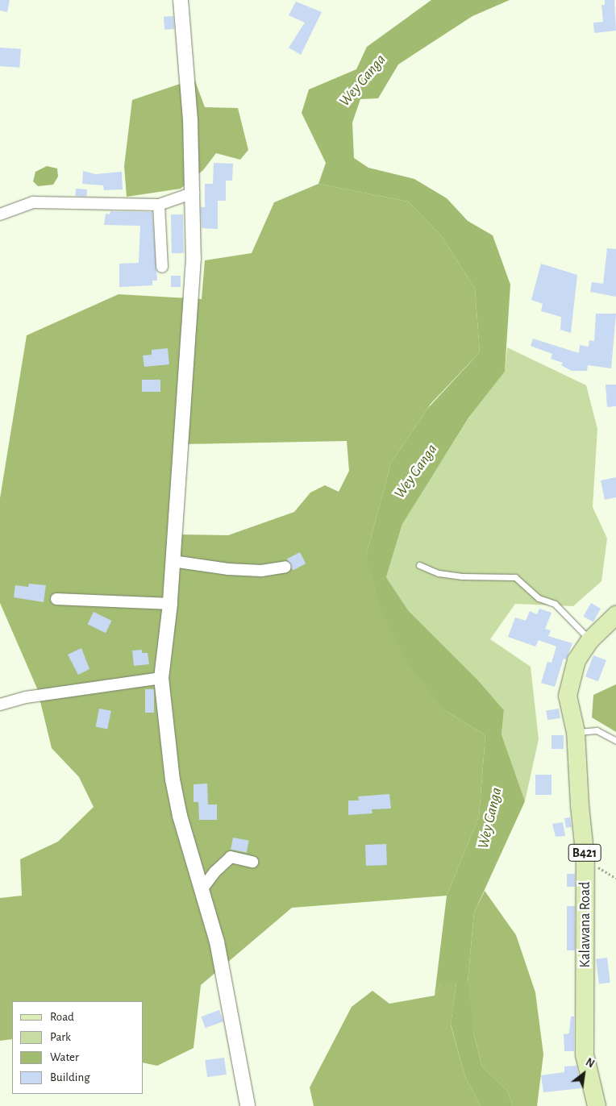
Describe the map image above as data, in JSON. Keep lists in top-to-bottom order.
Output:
{
  "streets": {
    "main road": ["B421", "Kalawana Road"]
  },
  "water": ["Wey Ganga"],
  "legend": [
    "Road",
    "Park",
    "Water",
    "Building"
  ],
  "north": "top right"
}
